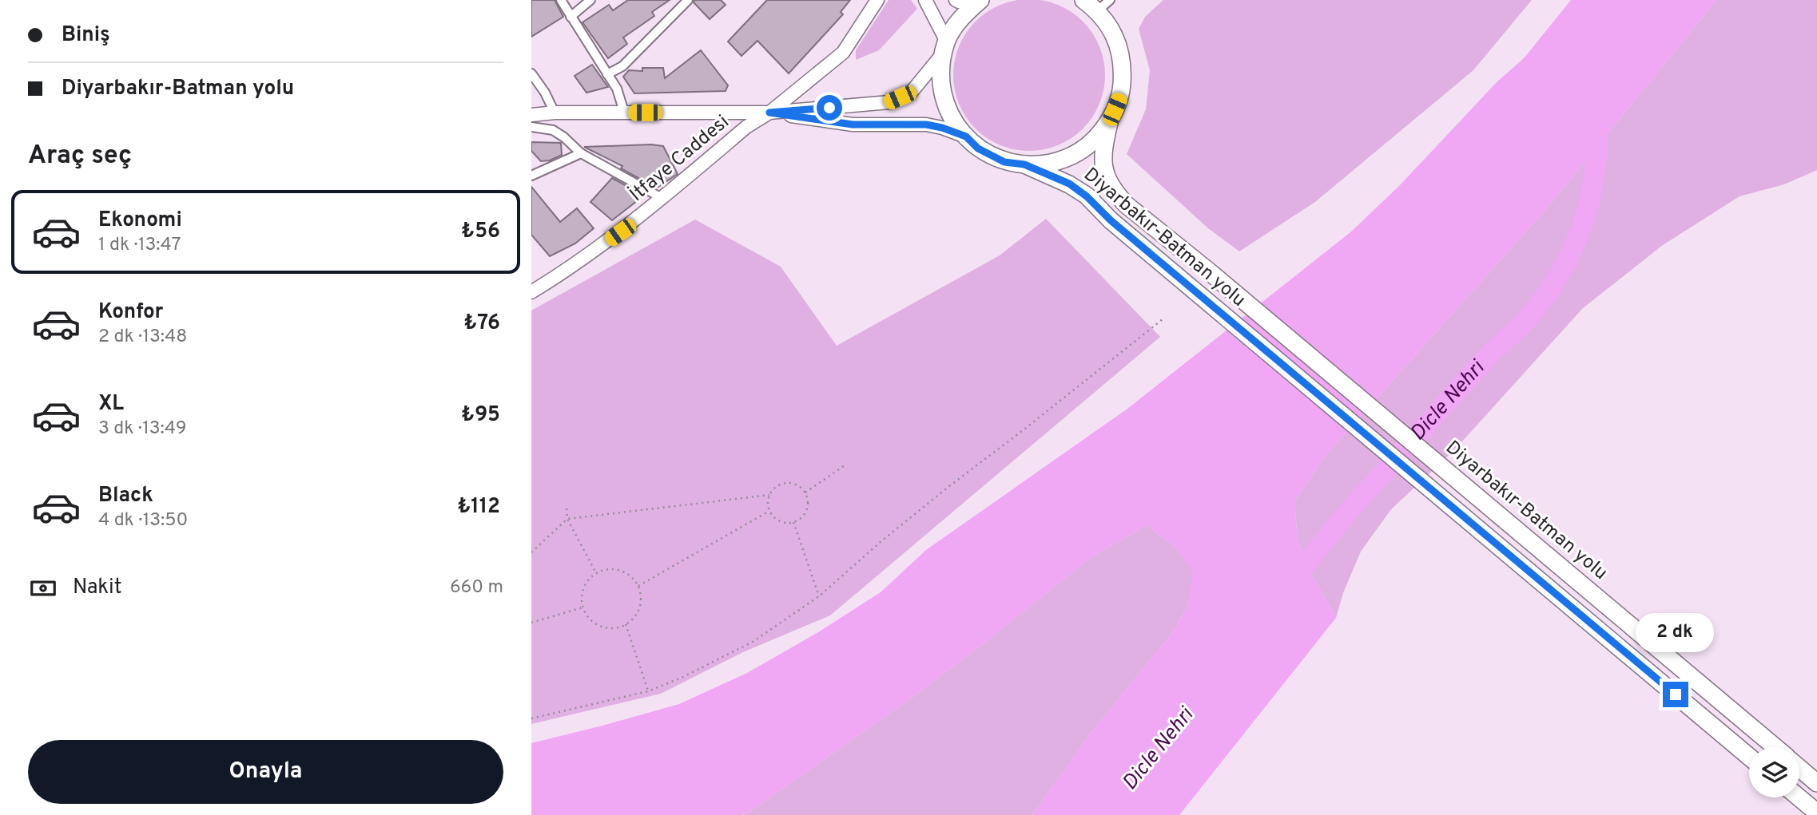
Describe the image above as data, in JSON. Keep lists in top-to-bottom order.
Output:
{
  "streets": {
    "highway": ["Diyarbakır-Batman yolu"],
    "main road": ["İtfaye Caddesi"]
  },
  "water": ["Dicle Nehri"],
  "page": {
    "banner": ["Biniş", "Diyarbakır-Batman yolu"],
    "heading": "Araç seç",
    "list": [
      {
        "name": "Ekonomi",
        "note": "1 dk · 13:47",
        "value": "₺56"
      },
      {
        "name": "Konfor",
        "note": "2 dk · 13:48",
        "value": "₺76"
      },
      {
        "name": "XL",
        "note": "3 dk · 13:49",
        "value": "₺95"
      },
      {
        "name": "Black",
        "note": "4 dk · 13:50",
        "value": "₺112"
      }
    ],
    "pay": ["Nakit", "660 m"],
    "bubble": "2 dk",
    "buttons": "Onayla"
  }
}
